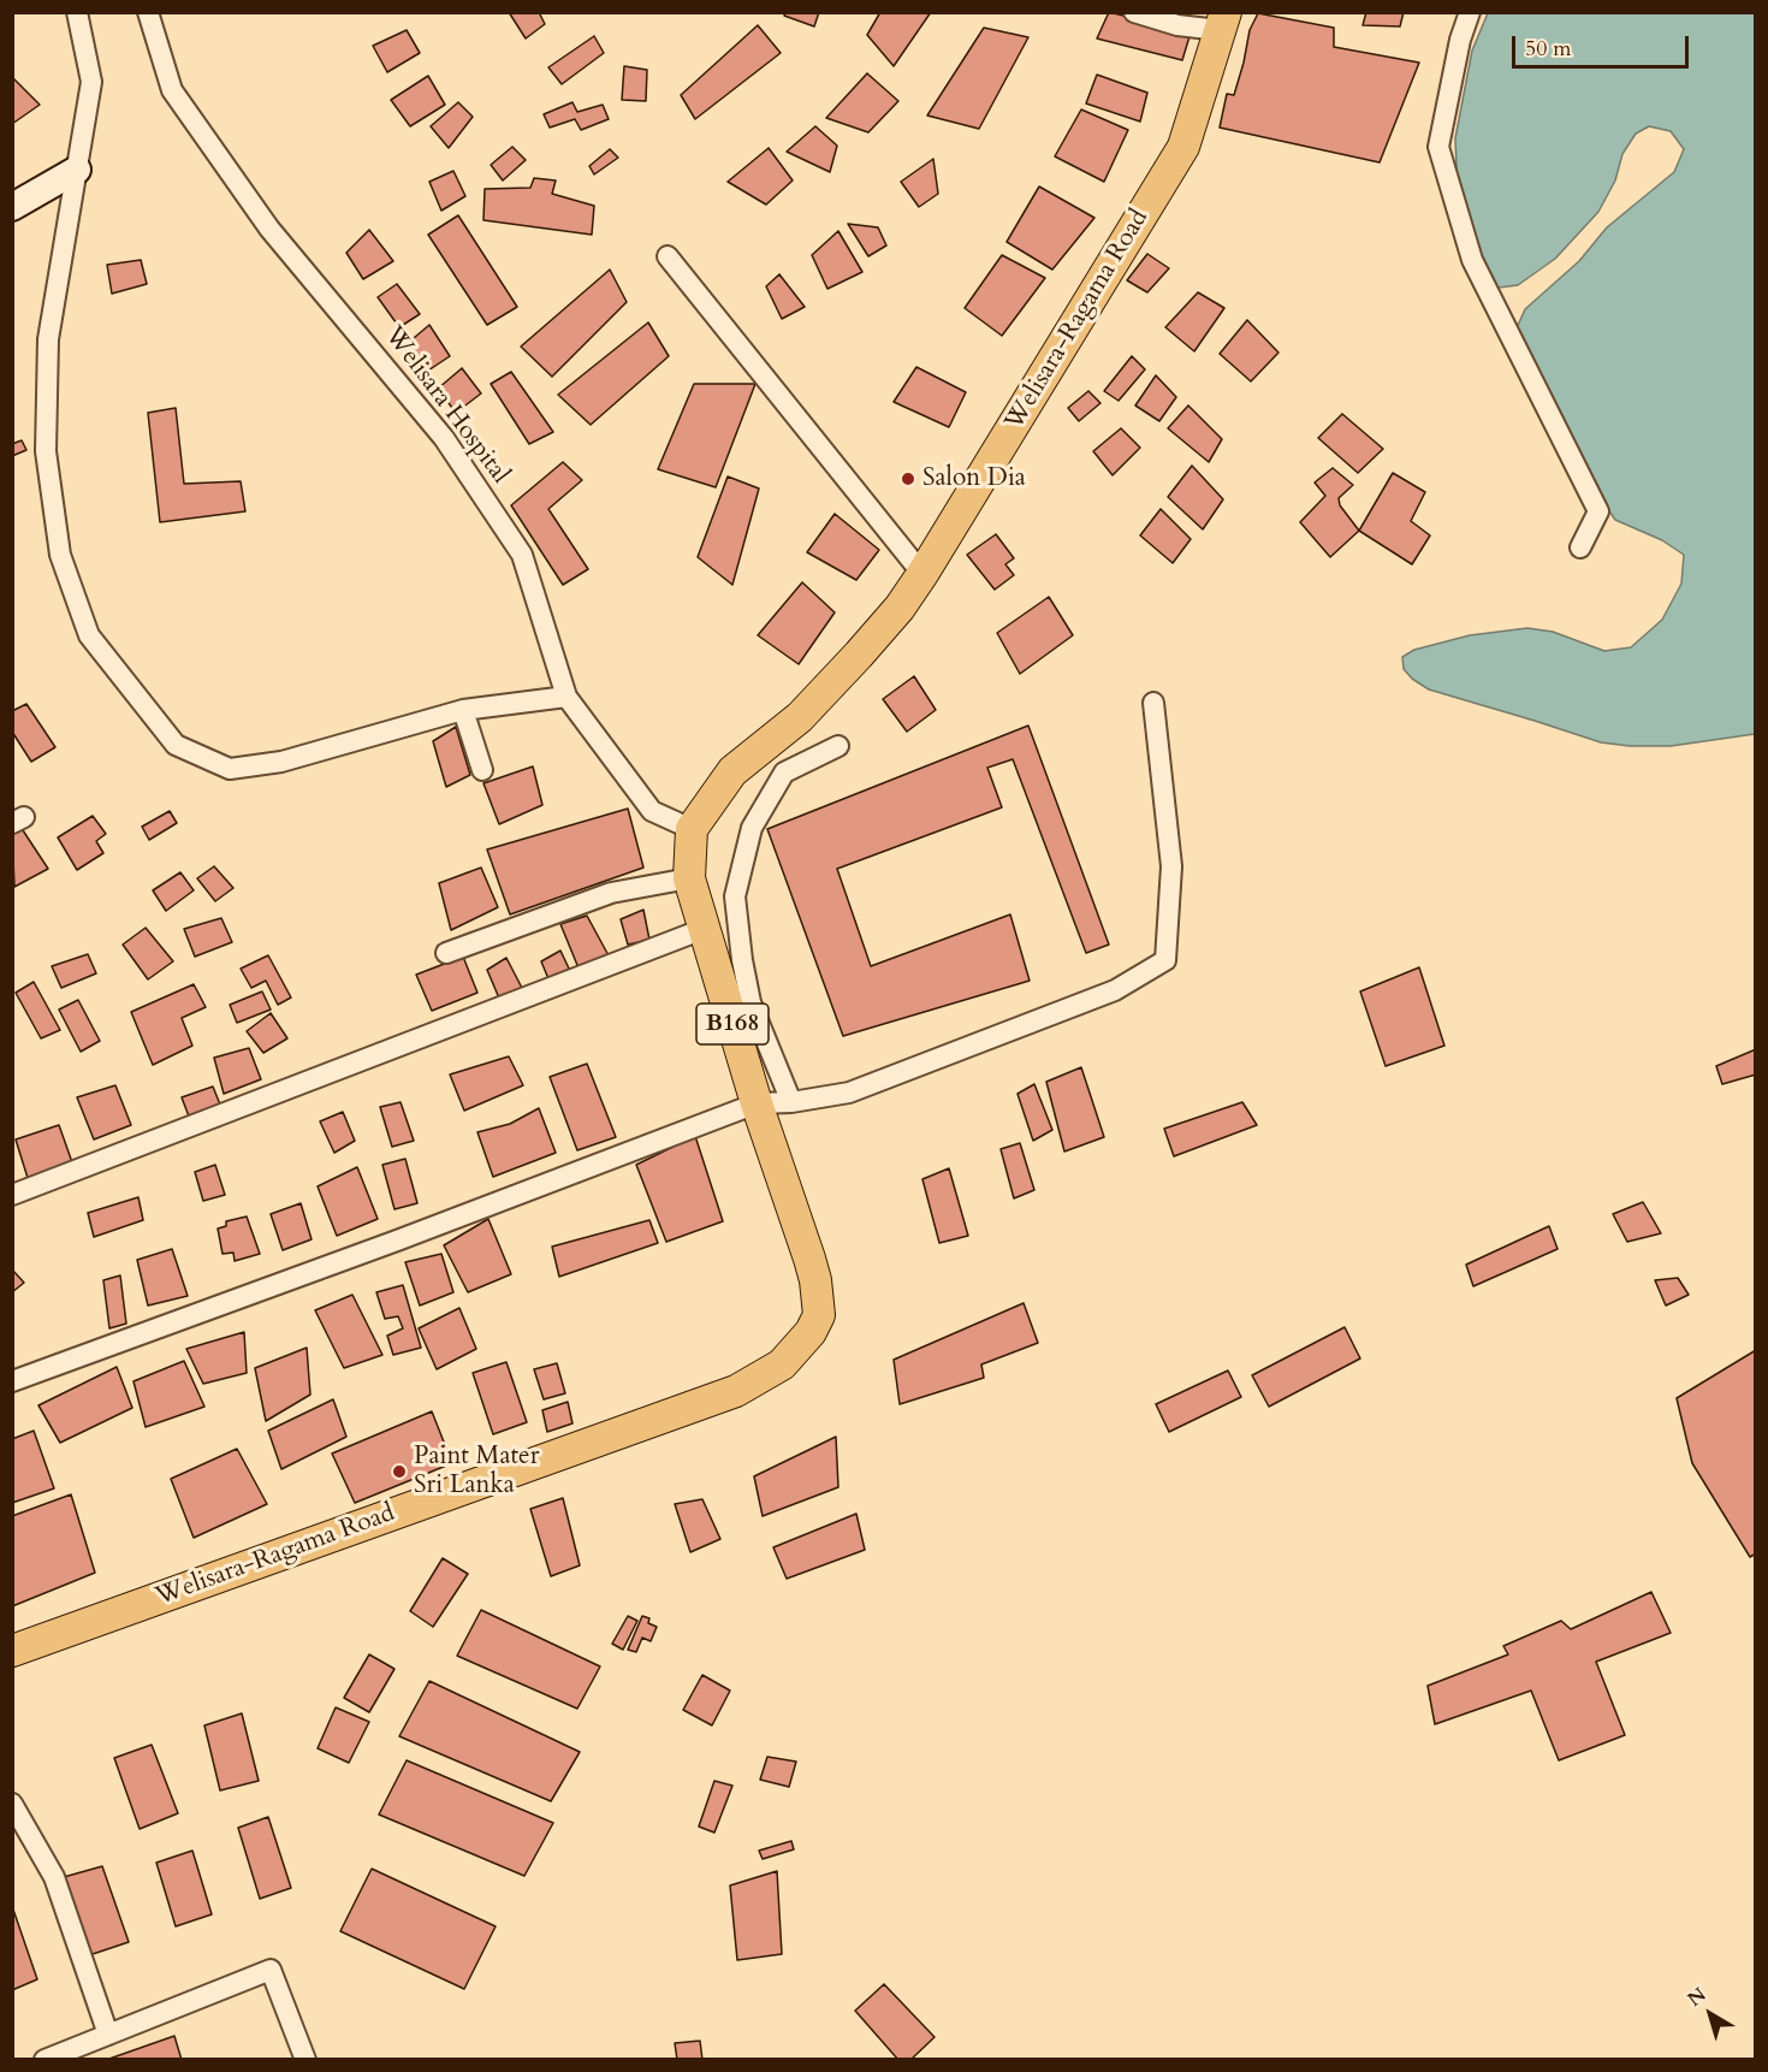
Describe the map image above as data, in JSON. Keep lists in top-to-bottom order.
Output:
{
  "streets": {
    "main road": ["Welisara-Ragama Road", "B168"],
    "street": ["Welisara Hospital"]
  },
  "crossings": [
    ["Welisara-Ragama Road", "Welisara Hospital"]
  ],
  "places": ["Salon Dia", "Paint Mater Sri Lanka"],
  "scale_bar": "50 m",
  "north": "top left"
}
